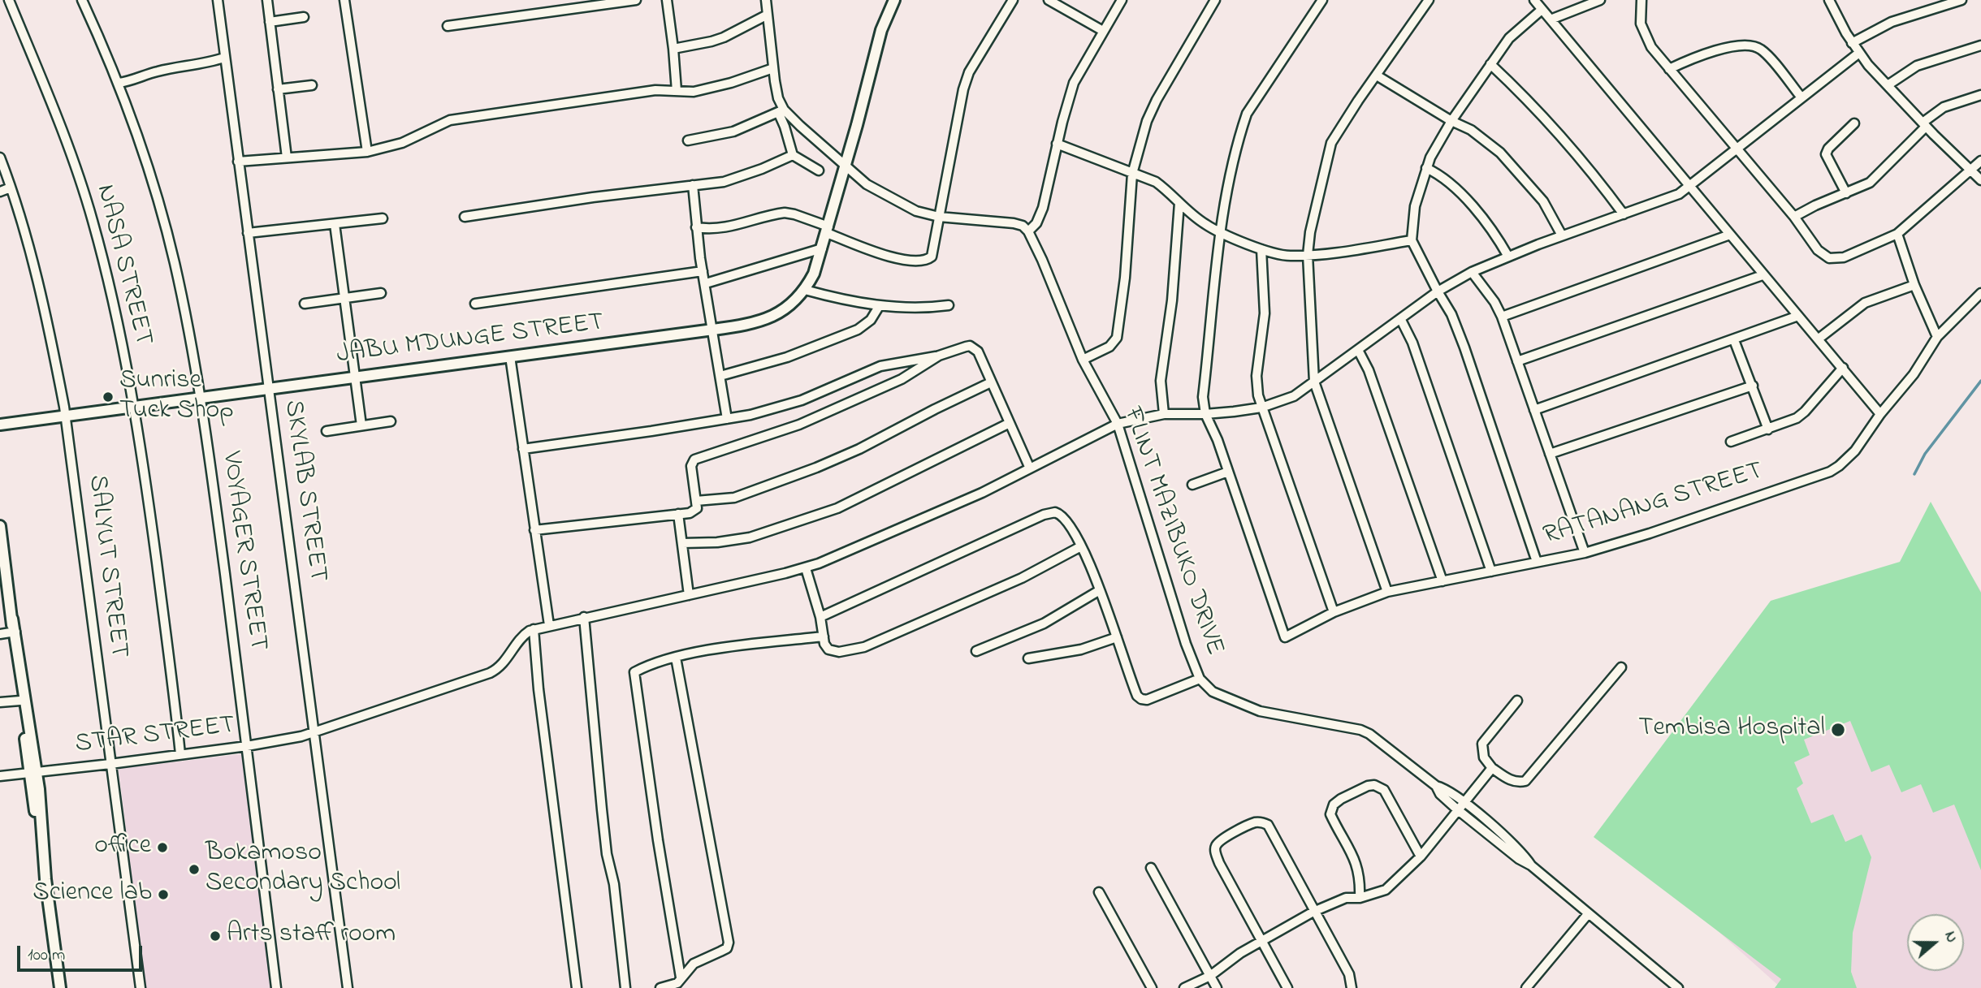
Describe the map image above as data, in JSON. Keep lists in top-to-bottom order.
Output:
{
  "streets": {
    "street": [
      "NASA STREET",
      "JABU MDUNGE STREET",
      "SKYLAB STREET",
      "RATANANG STREET",
      "FLINT MAZIBUKO DRIVE",
      "VOYAGER STREET",
      "SALYUT STREET",
      "STAR STREET"
    ]
  },
  "crossings": [
    ["NASA STREET", "JABU MDUNGE STREET"],
    ["NASA STREET", "STAR STREET"],
    ["JABU MDUNGE STREET", "SKYLAB STREET"],
    ["JABU MDUNGE STREET", "VOYAGER STREET"],
    ["JABU MDUNGE STREET", "SALYUT STREET"],
    ["SKYLAB STREET", "STAR STREET"],
    ["VOYAGER STREET", "STAR STREET"],
    ["SALYUT STREET", "STAR STREET"]
  ],
  "places": [
    "Sunrise Tuck Shop",
    "Tembisa Hospital",
    "office",
    "Bokamoso Secondary School",
    "Science lab",
    "Arts staff room"
  ],
  "scale_bar": "100 m",
  "north": "right"
}
